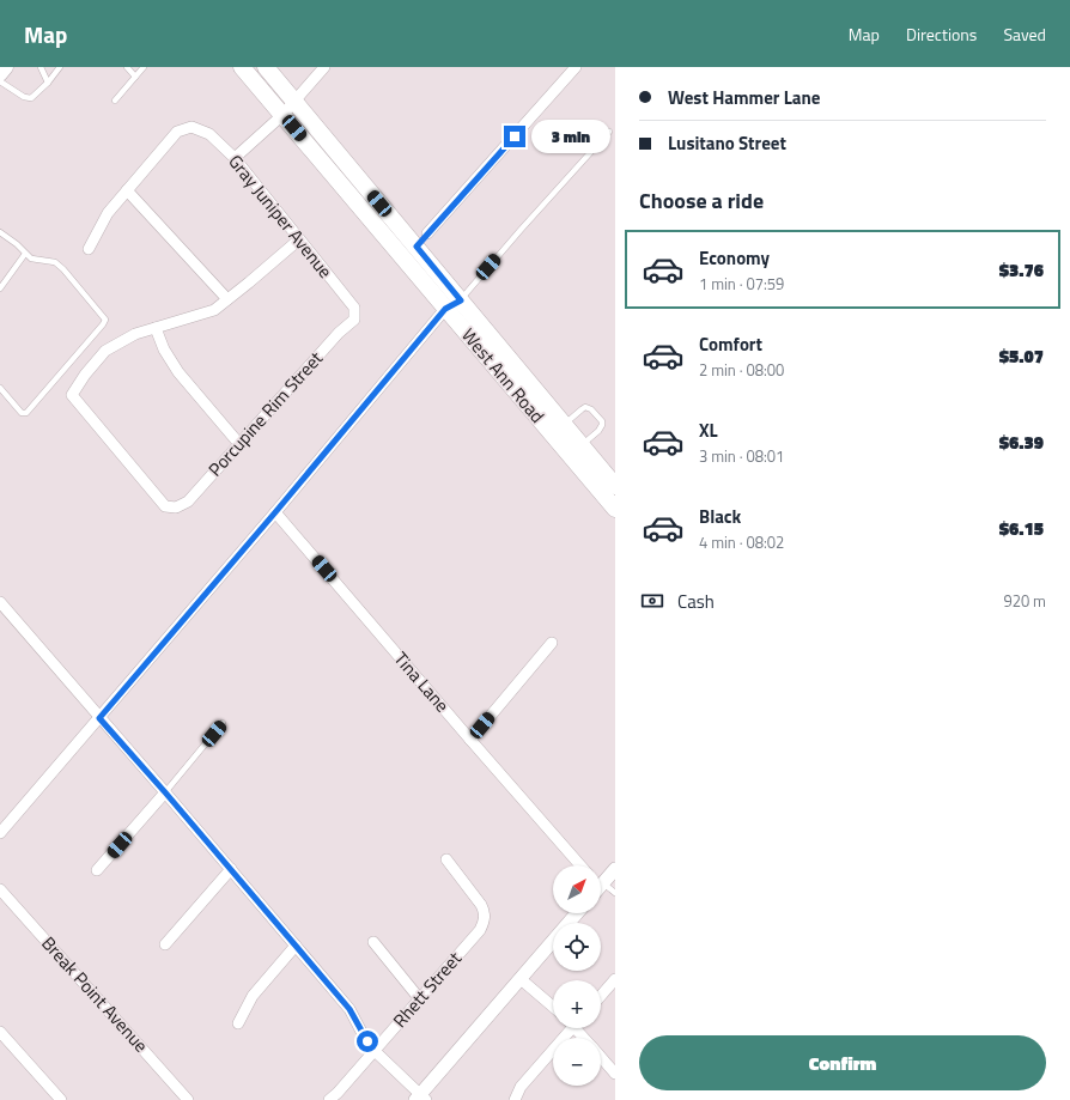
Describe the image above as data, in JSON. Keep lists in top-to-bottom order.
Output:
{
  "streets": {
    "main road": ["West Ann Road"],
    "street": [
      "Gray Juniper Avenue",
      "Porcupine Rim Street",
      "Tina Lane",
      "Rhett Street",
      "Break Point Avenue"
    ]
  },
  "crossings": [
    ["Gray Juniper Avenue", "Porcupine Rim Street"]
  ],
  "north": "top right",
  "page": {
    "header": "Map",
    "nav": ["Map", "Directions", "Saved"],
    "banner": ["West Hammer Lane", "Lusitano Street"],
    "bubble": "3 min",
    "heading": "Choose a ride",
    "list": [
      {
        "name": "Economy",
        "note": "1 min · 07:59",
        "value": "$3.76"
      },
      {
        "name": "Comfort",
        "note": "2 min · 08:00",
        "value": "$5.07"
      },
      {
        "name": "XL",
        "note": "3 min · 08:01",
        "value": "$6.39"
      },
      {
        "name": "Black",
        "note": "4 min · 08:02",
        "value": "$6.15"
      }
    ],
    "pay": ["Cash", "920 m"],
    "map_buttons": ["+", "−"],
    "buttons": "Confirm"
  }
}
